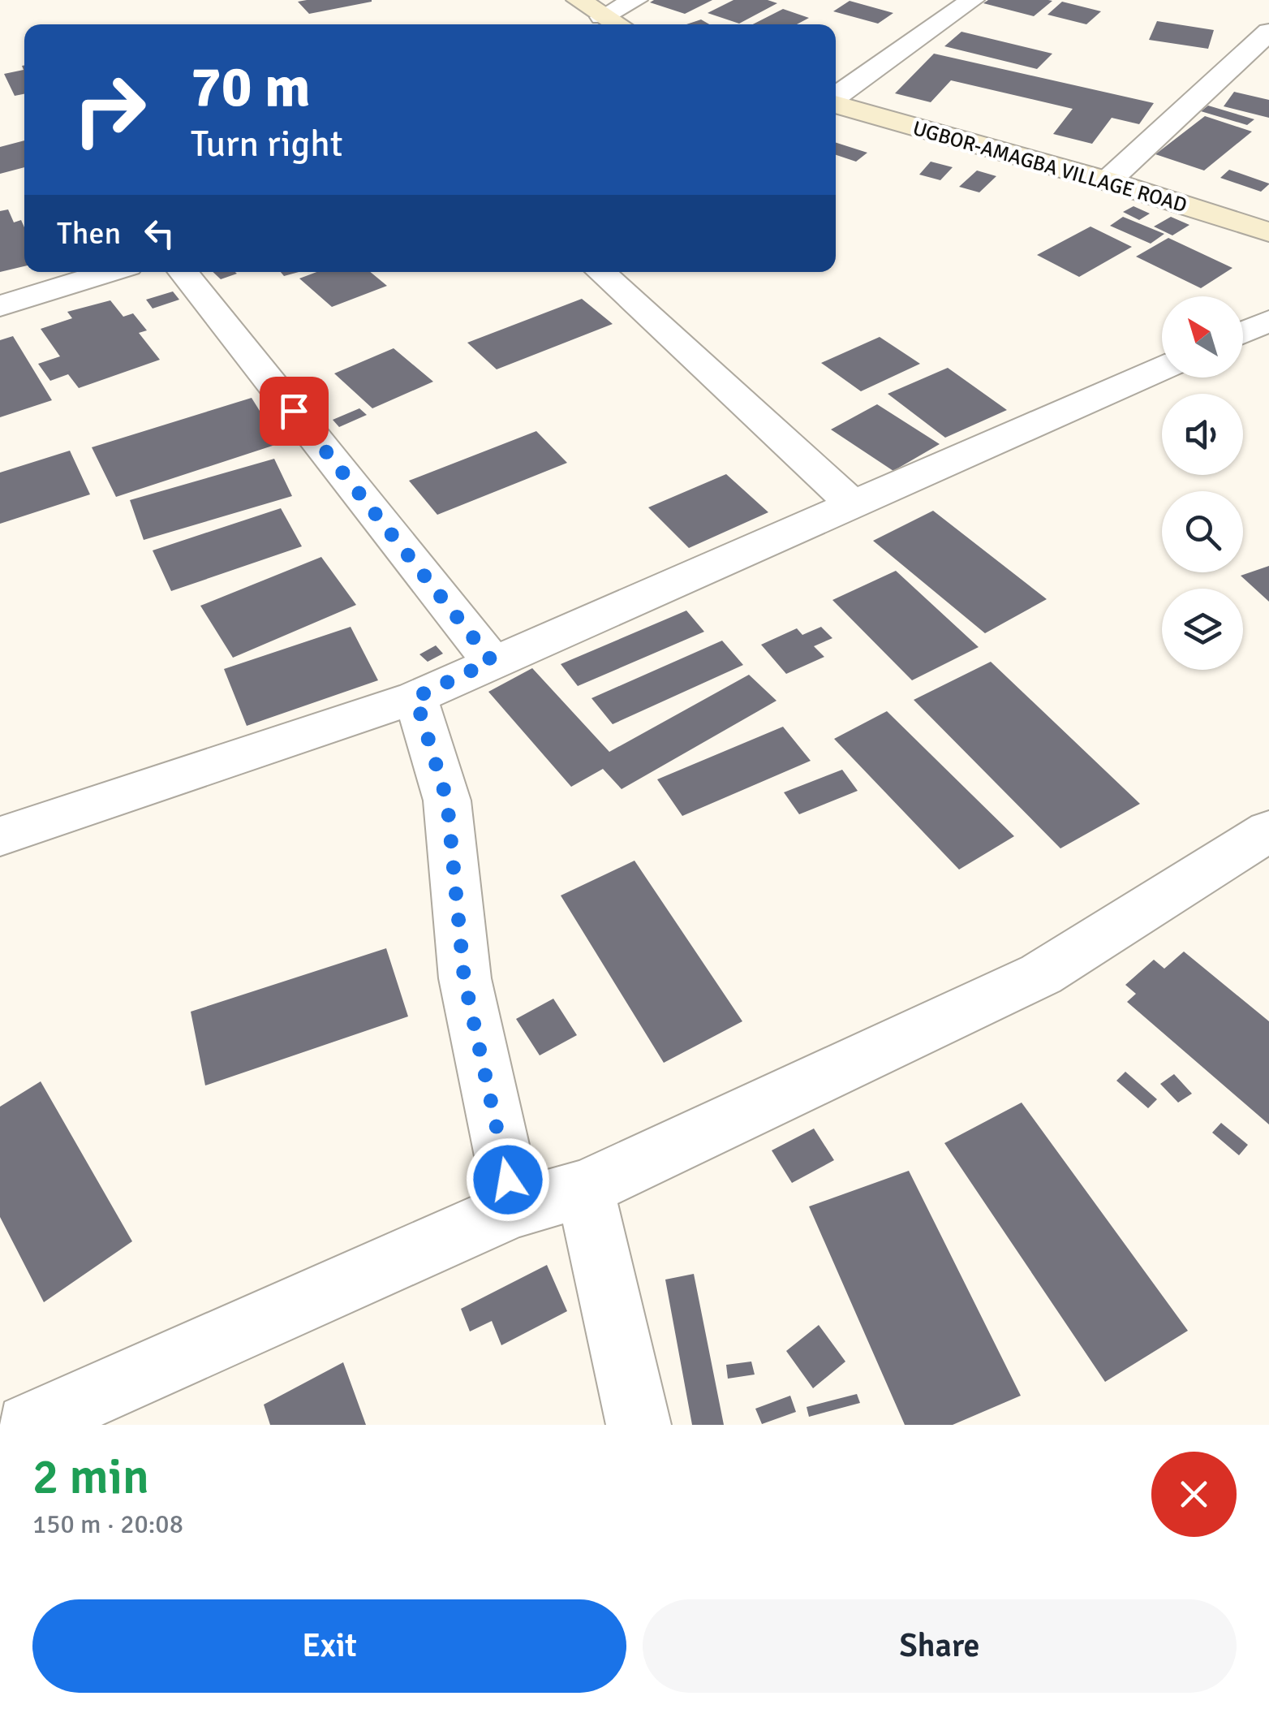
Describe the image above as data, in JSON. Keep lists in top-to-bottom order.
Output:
{
  "streets": {
    "street": ["UGBOR-AMAGBA VILLAGE ROAD"]
  },
  "north": "top left",
  "page": {
    "turn": ["70 m", "Turn right"],
    "then": "Then",
    "heading": ["2 min", "150 m · 20:08"],
    "buttons": ["Exit", "Share"]
  }
}
